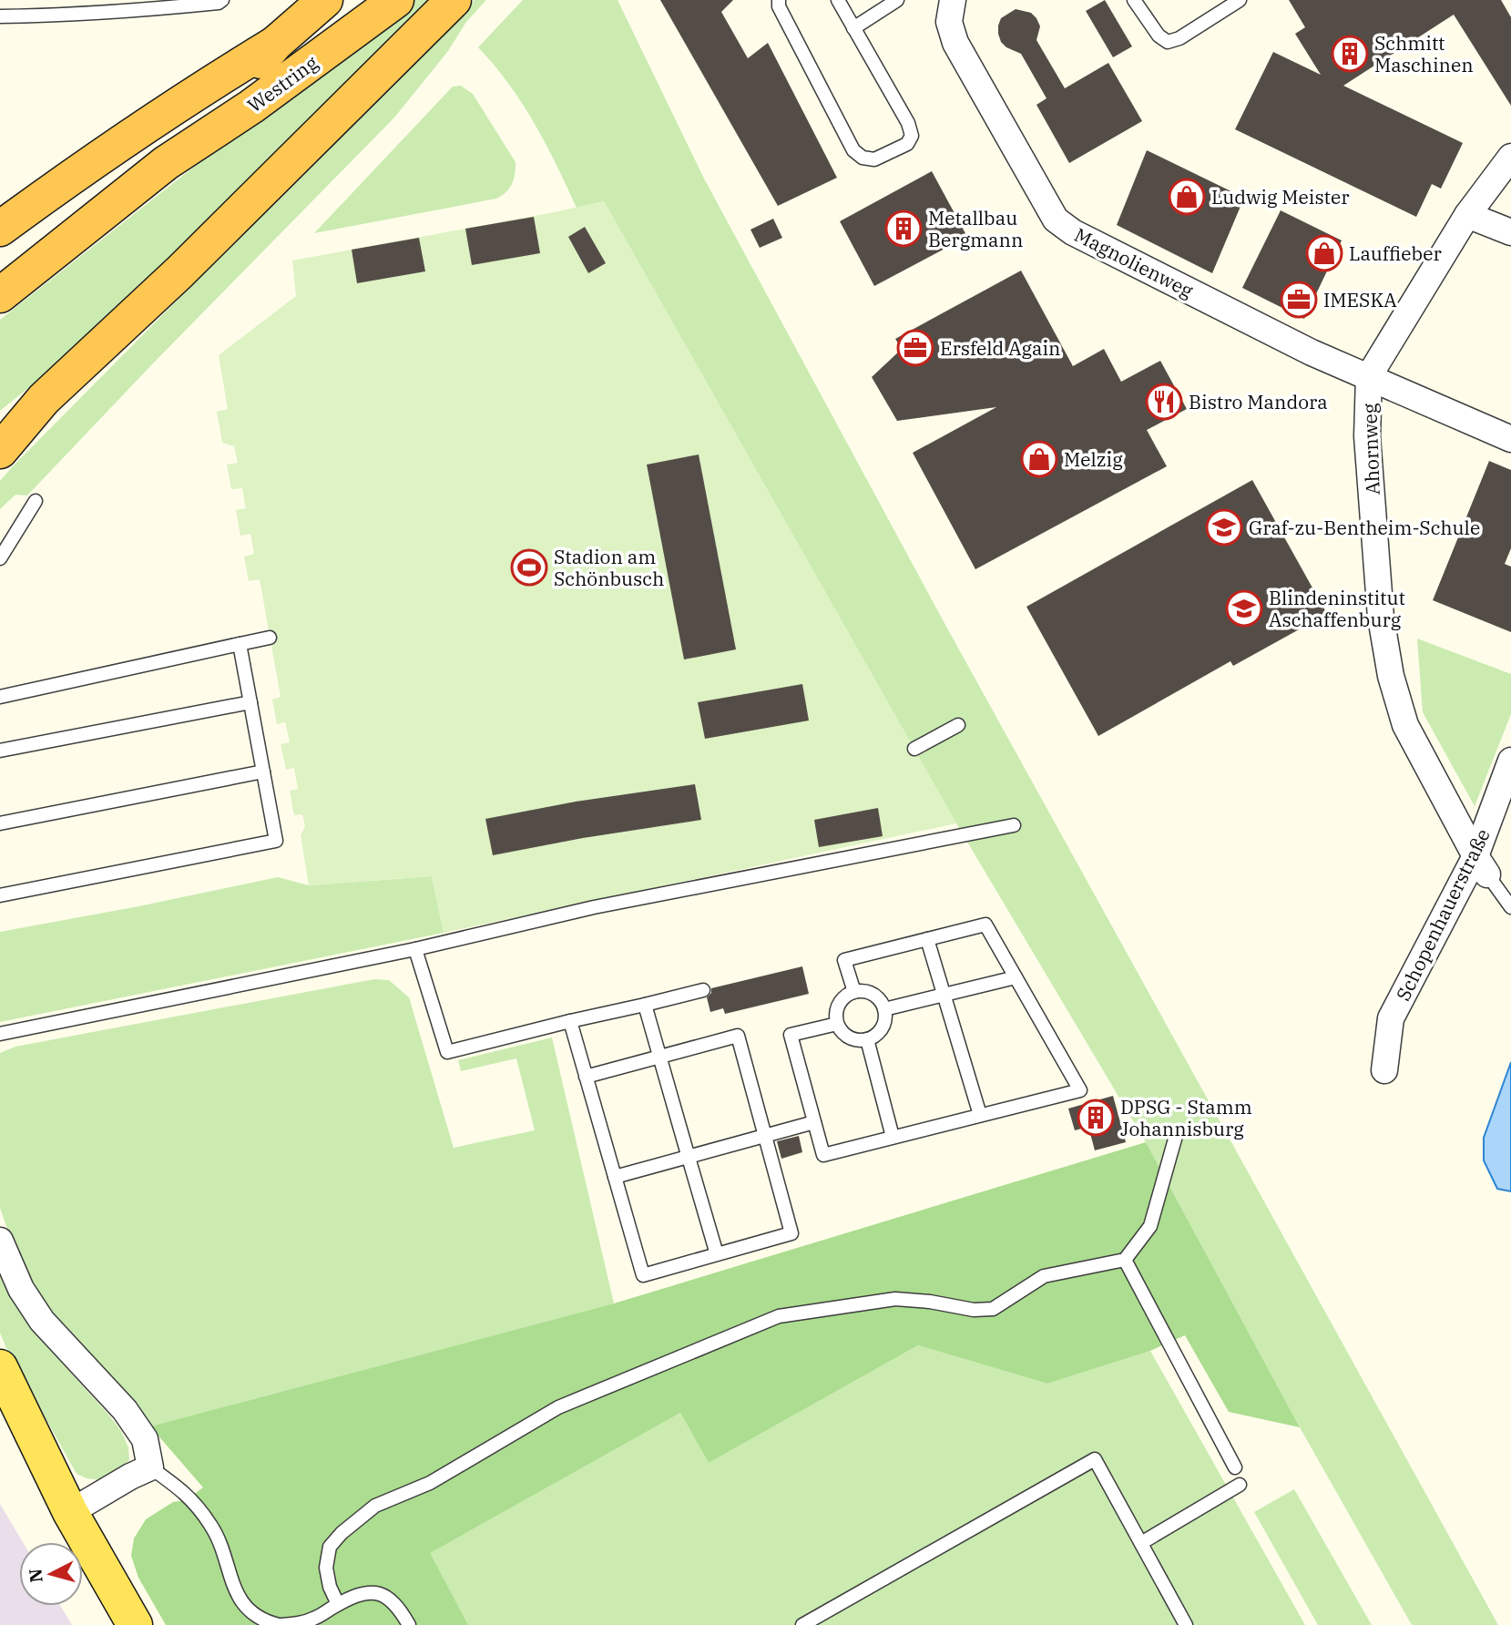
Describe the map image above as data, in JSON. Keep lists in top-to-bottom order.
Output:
{
  "streets": {
    "highway": ["Westring"],
    "street": ["Magnolienweg", "Ahornweg", "Schopenhauerstraße"]
  },
  "crossings": [
    ["Magnolienweg", "Ahornweg"],
    ["Ahornweg", "Schopenhauerstraße"]
  ],
  "places": {
    "building": ["Schmitt Maschinen", "Metallbau Bergmann", "DPSG - Stamm Johannisburg"],
    "shop": ["Ludwig Meister", "Lauffieber", "Melzig"],
    "office": ["IMESKA", "Ersfeld Again"],
    "restaurant": ["Bistro Mandora"],
    "school or university": ["Graf-zu-Bentheim-Schule", "Blindeninstitut Aschaffenburg"],
    "sports": ["Stadion am Schönbusch"]
  },
  "north": "left"
}
